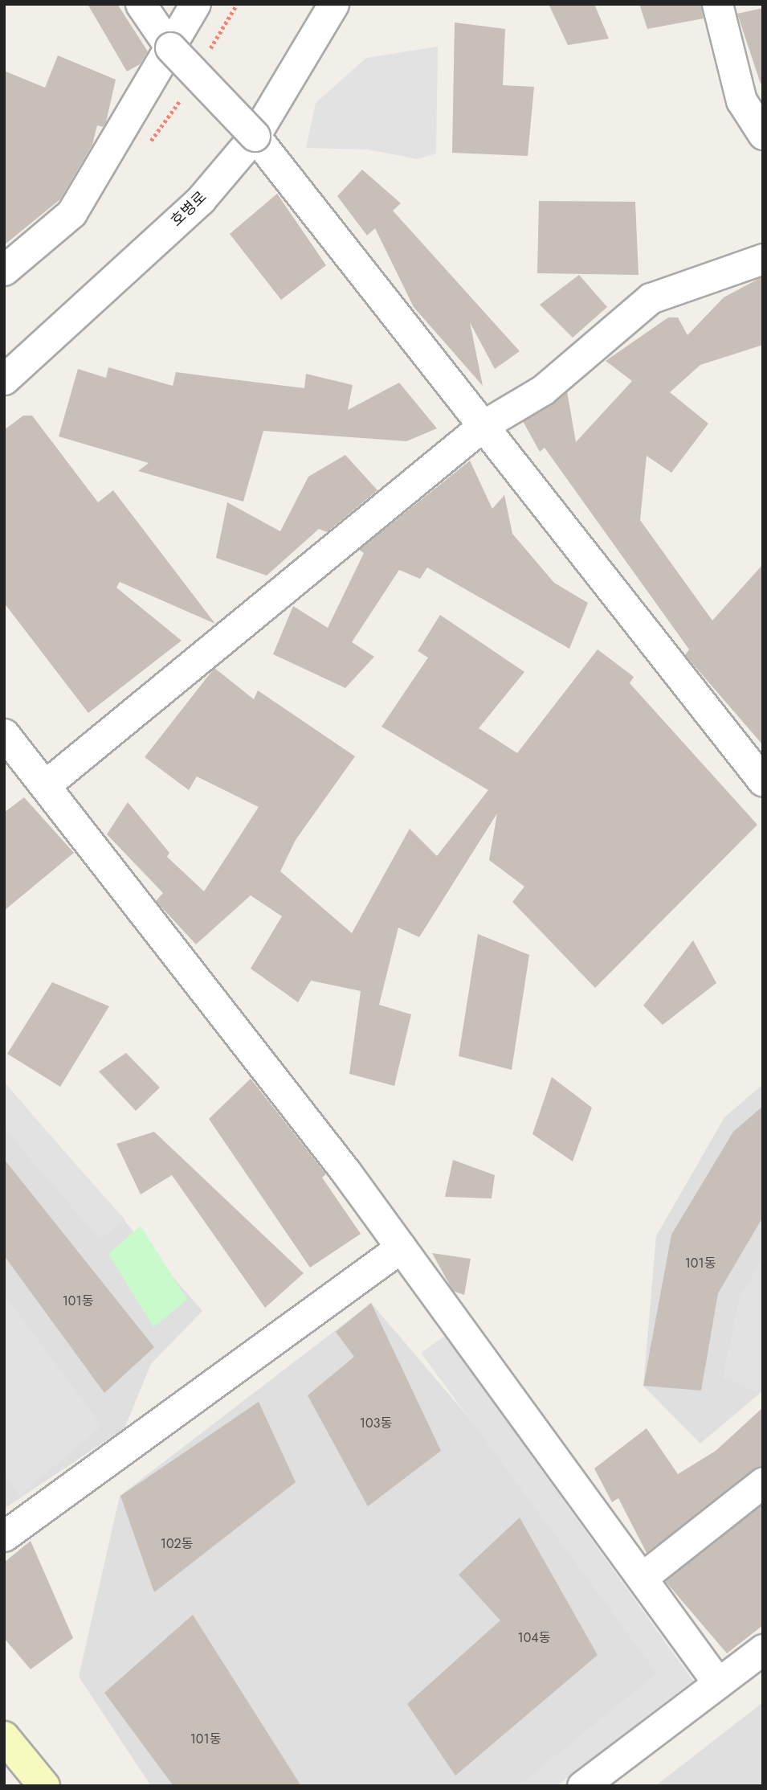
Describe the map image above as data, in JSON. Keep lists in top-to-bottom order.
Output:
{
  "streets": {
    "street": ["호병로"]
  },
  "house_numbers": [
    "101동",
    "101동",
    "103동",
    "102동",
    "104동",
    "101동"
  ]
}
